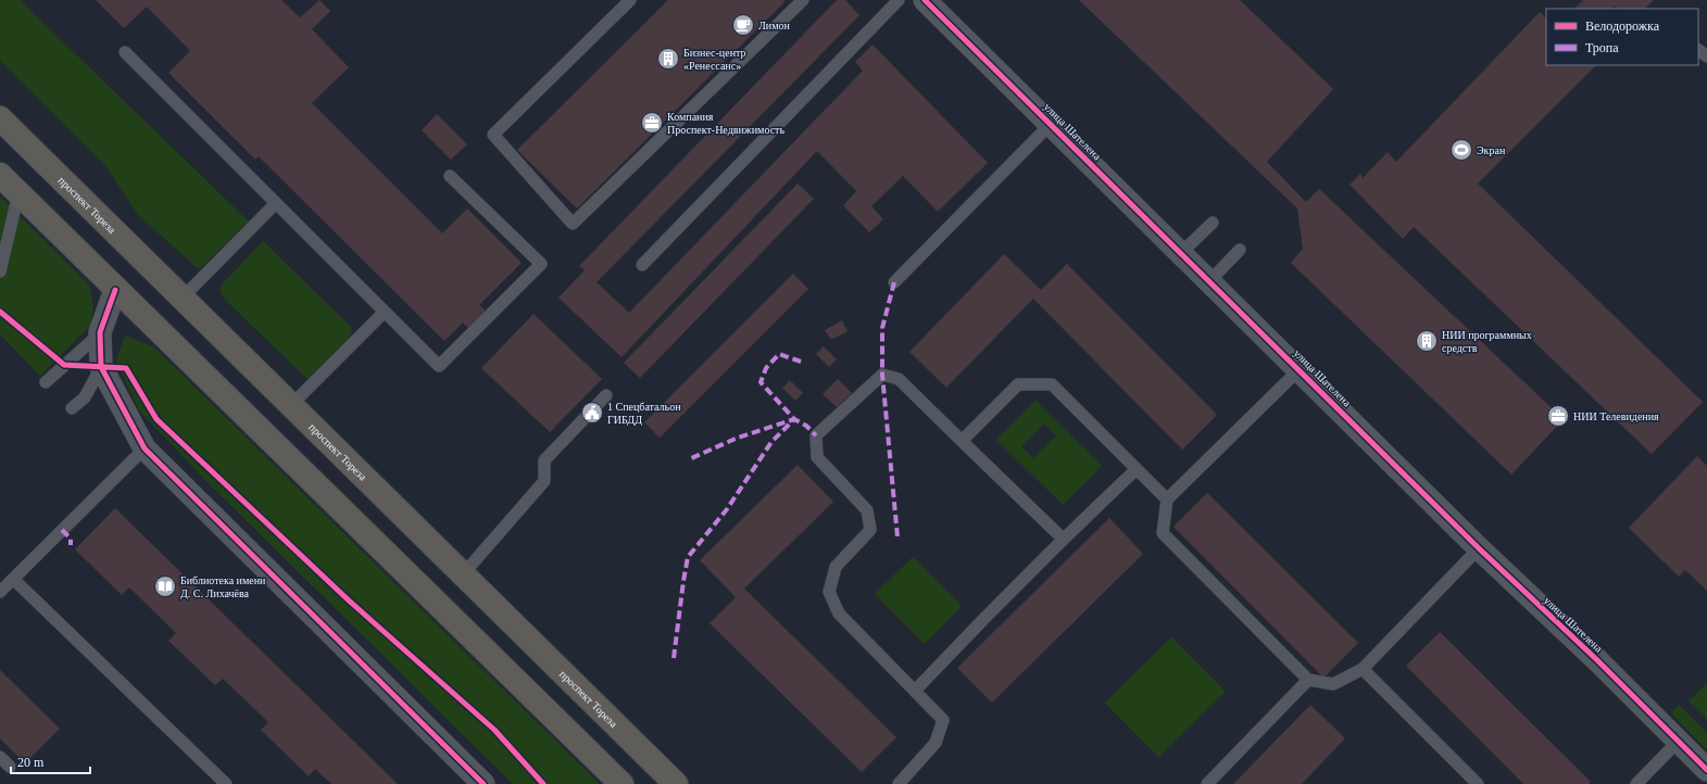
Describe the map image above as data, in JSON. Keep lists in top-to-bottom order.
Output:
{
  "streets": {
    "main road": ["проспект Тореза"],
    "street": ["улица Шателена"]
  },
  "places": {
    "cafe": ["Лимон"],
    "building": ["Бизнес-центр «Ренессанс»", "НИИ программных средств"],
    "office": ["Компания Проспект-Недвижимость", "НИИ Телевидения"],
    "sports": ["Экран"],
    "public building": ["1 Спецбатальон ГИБДД"],
    "library": ["Библиотека имени Д. С. Лихачёва"]
  },
  "legend": ["Велодорожка", "Тропа"],
  "scale_bar": "20 m"
}
